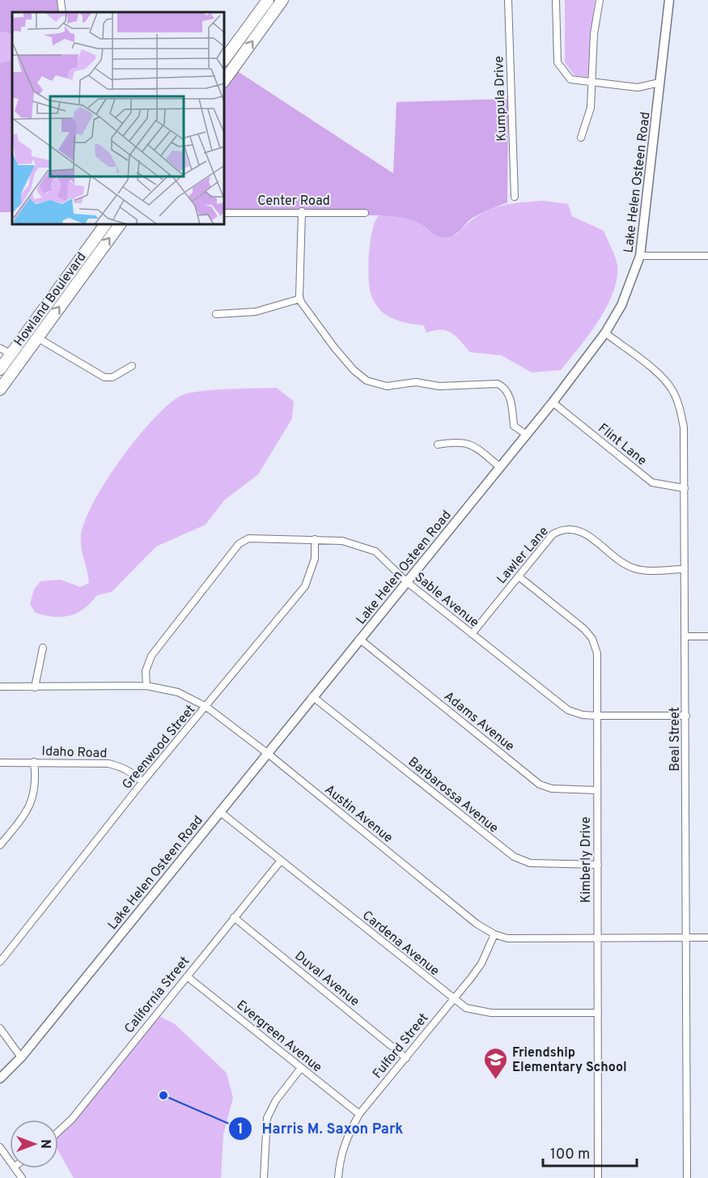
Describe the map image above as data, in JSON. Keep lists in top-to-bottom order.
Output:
{
  "streets": {
    "main road": ["Howland Boulevard"],
    "street": [
      "Kumpula Drive",
      "Lake Helen Osteen Road",
      "Center Road",
      "Flint Lane",
      "Lawler Lane",
      "Sable Avenue",
      "Adams Avenue",
      "Beal Street",
      "Greenwood Street",
      "Idaho Road",
      "Barbarossa Avenue",
      "Austin Avenue",
      "Kimberly Drive",
      "Cardena Avenue",
      "Duval Avenue",
      "California Street",
      "Evergreen Avenue",
      "Fulford Street"
    ]
  },
  "crossings": [
    ["Lake Helen Osteen Road", "Flint Lane"],
    ["Lake Helen Osteen Road", "Sable Avenue"],
    ["Lake Helen Osteen Road", "Adams Avenue"],
    ["Lake Helen Osteen Road", "Beal Street"],
    ["Lake Helen Osteen Road", "Barbarossa Avenue"],
    ["Lake Helen Osteen Road", "Austin Avenue"],
    ["Lake Helen Osteen Road", "Cardena Avenue"],
    ["Flint Lane", "Beal Street"],
    ["Lawler Lane", "Sable Avenue"],
    ["Lawler Lane", "Beal Street"],
    ["Lawler Lane", "Kimberly Drive"],
    ["Sable Avenue", "Beal Street"],
    ["Sable Avenue", "Greenwood Street"],
    ["Sable Avenue", "Austin Avenue"],
    ["Sable Avenue", "Kimberly Drive"],
    ["Adams Avenue", "Kimberly Drive"],
    ["Beal Street", "Austin Avenue"],
    ["Greenwood Street", "Idaho Road"],
    ["Greenwood Street", "Austin Avenue"],
    ["Barbarossa Avenue", "Kimberly Drive"],
    ["Austin Avenue", "Kimberly Drive"],
    ["Austin Avenue", "Fulford Street"],
    ["Kimberly Drive", "Cardena Avenue"],
    ["Cardena Avenue", "California Street"],
    ["Cardena Avenue", "Fulford Street"],
    ["Duval Avenue", "California Street"],
    ["Duval Avenue", "Fulford Street"],
    ["California Street", "Evergreen Avenue"],
    ["Evergreen Avenue", "Fulford Street"]
  ],
  "places": {
    "school or university": ["Friendship Elementary School"],
    "other": ["Harris M. Saxon Park"]
  },
  "scale_bar": "100 m",
  "north": "right"
}
